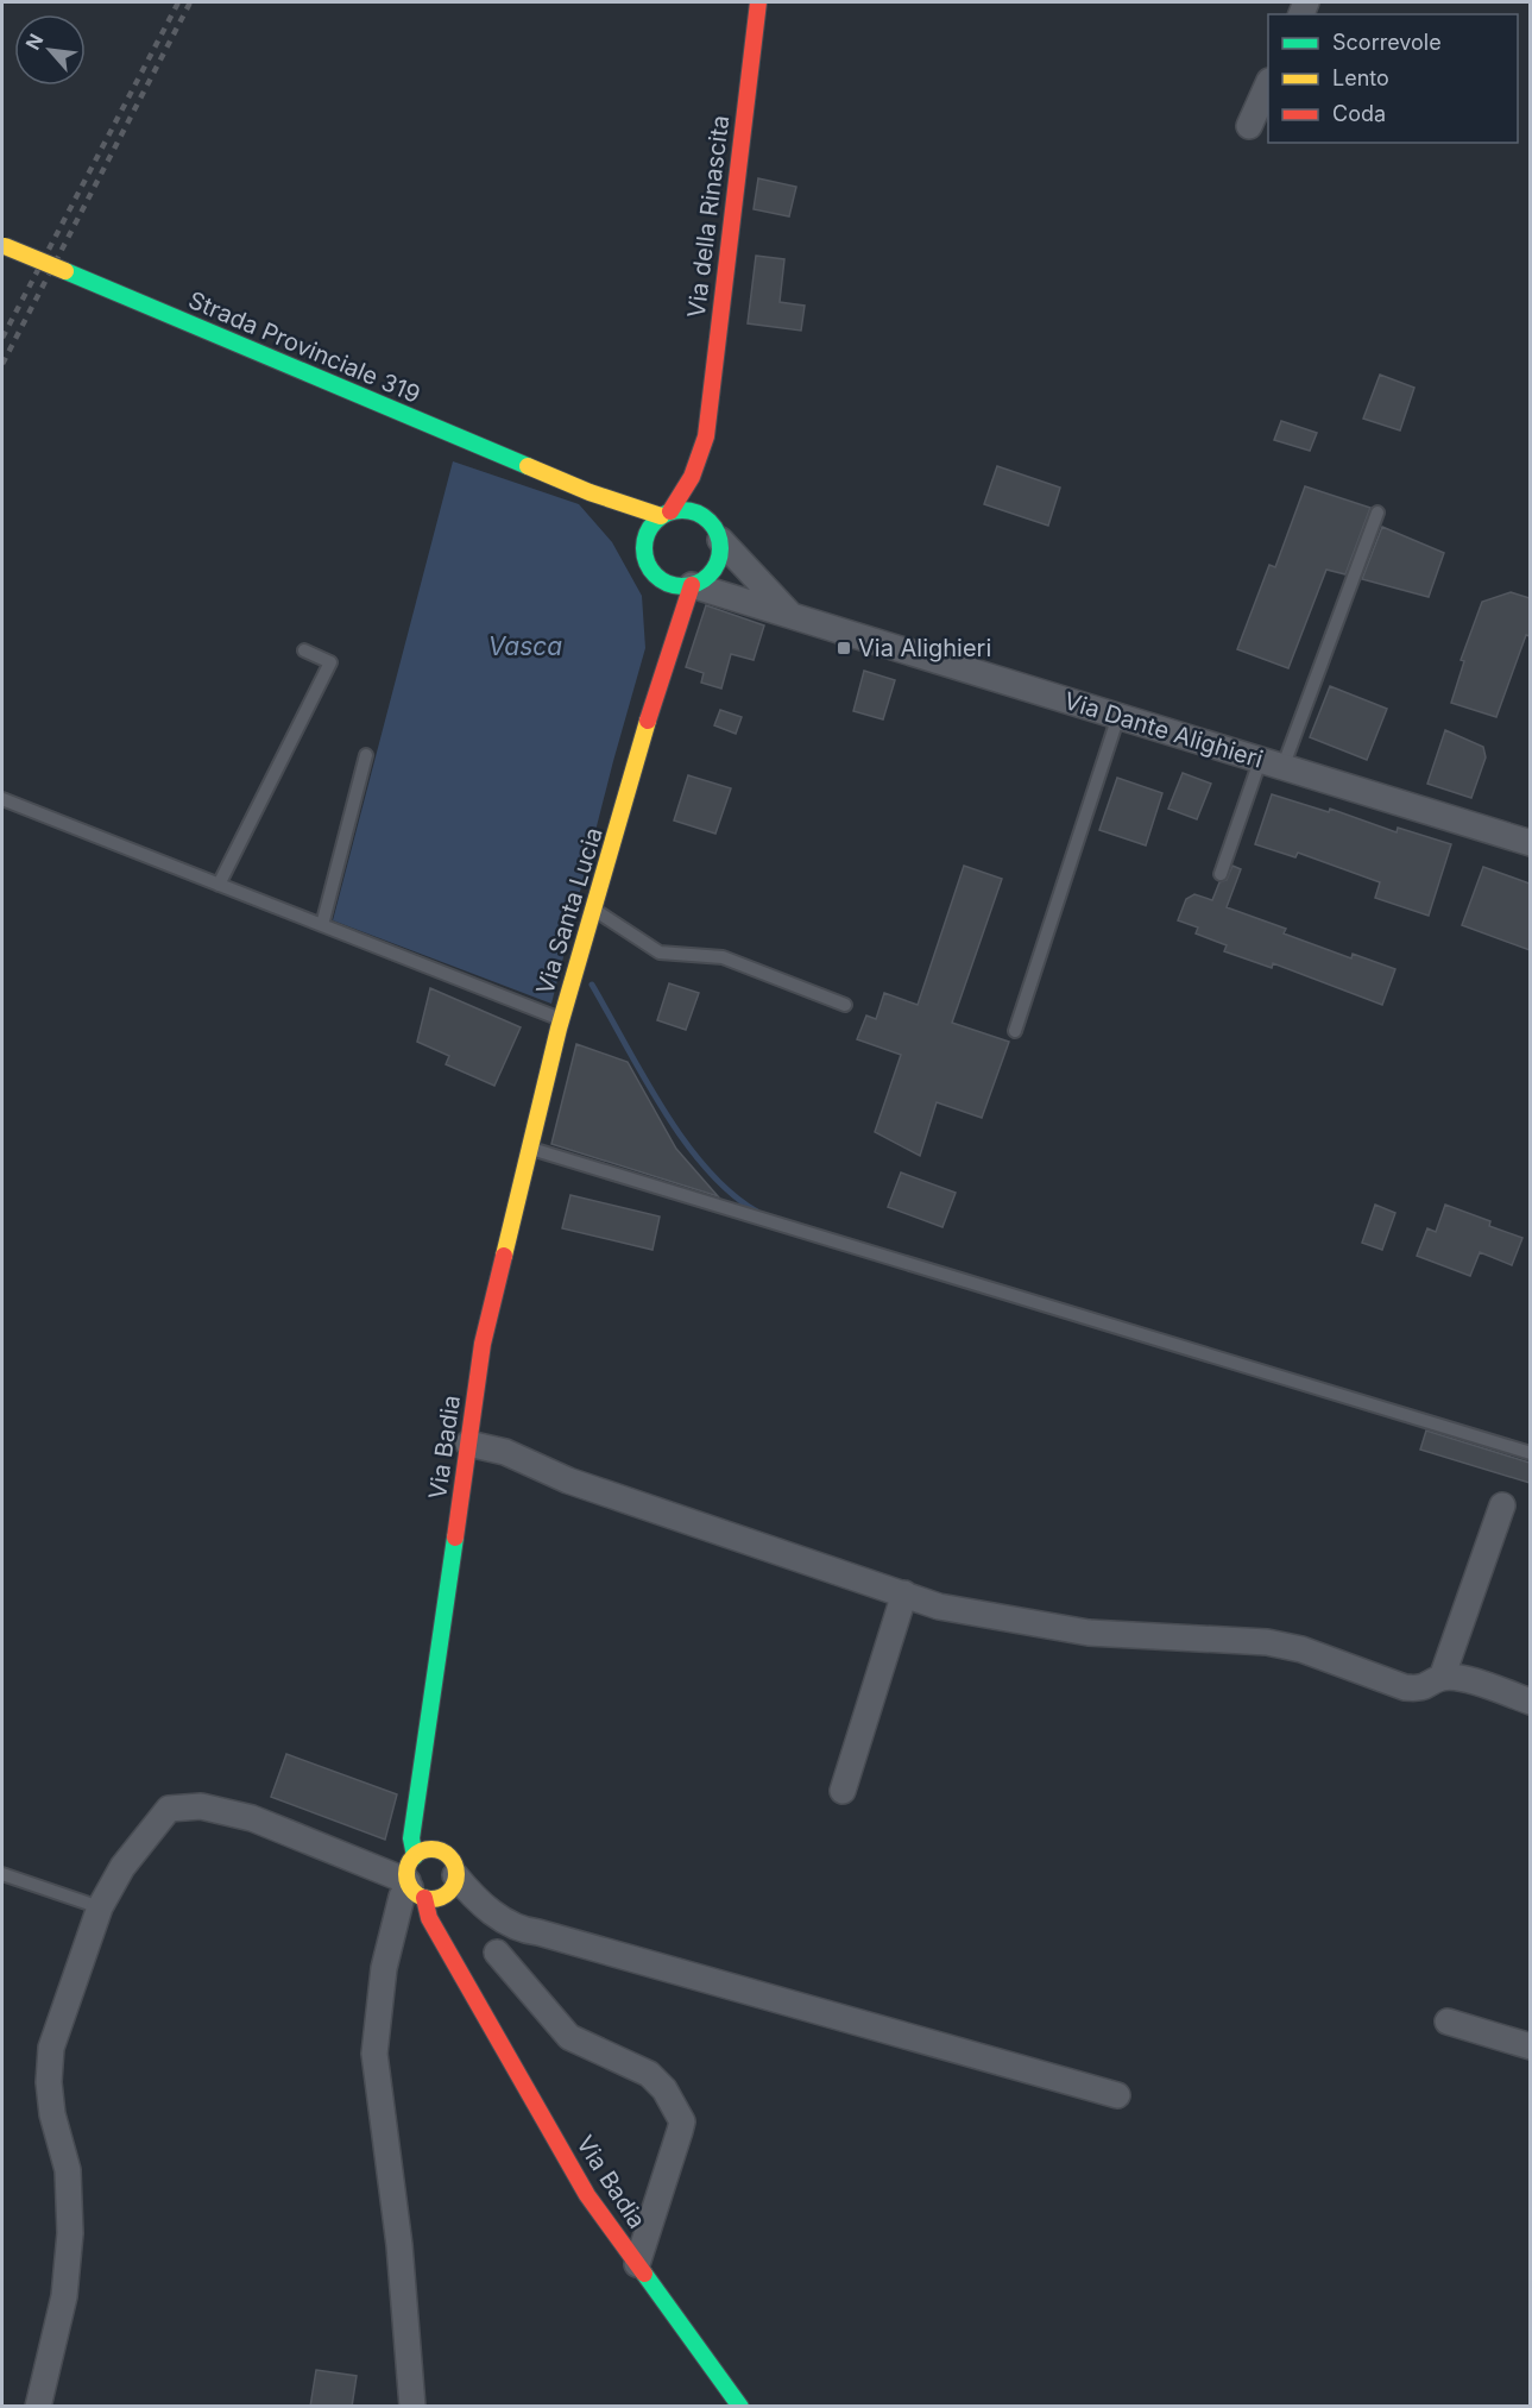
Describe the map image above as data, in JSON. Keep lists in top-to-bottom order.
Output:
{
  "streets": {
    "main road": [
      "Via della Rinascita",
      "Strada Provinciale 319",
      "Via Santa Lucia",
      "Via Badia"
    ],
    "street": ["Via Dante Alighieri"]
  },
  "crossings": [
    ["Via della Rinascita", "Strada Provinciale 319"],
    ["Via della Rinascita", "Via Dante Alighieri"],
    ["Via della Rinascita", "Via Santa Lucia"],
    ["Strada Provinciale 319", "Via Dante Alighieri"],
    ["Strada Provinciale 319", "Via Santa Lucia"],
    ["Via Dante Alighieri", "Via Santa Lucia"],
    ["Via Santa Lucia", "Via Badia"]
  ],
  "water": ["Vasca"],
  "places": {
    "transit": ["Via Alighieri"]
  },
  "legend": ["Scorrevole", "Lento", "Coda"],
  "north": "top left"
}
